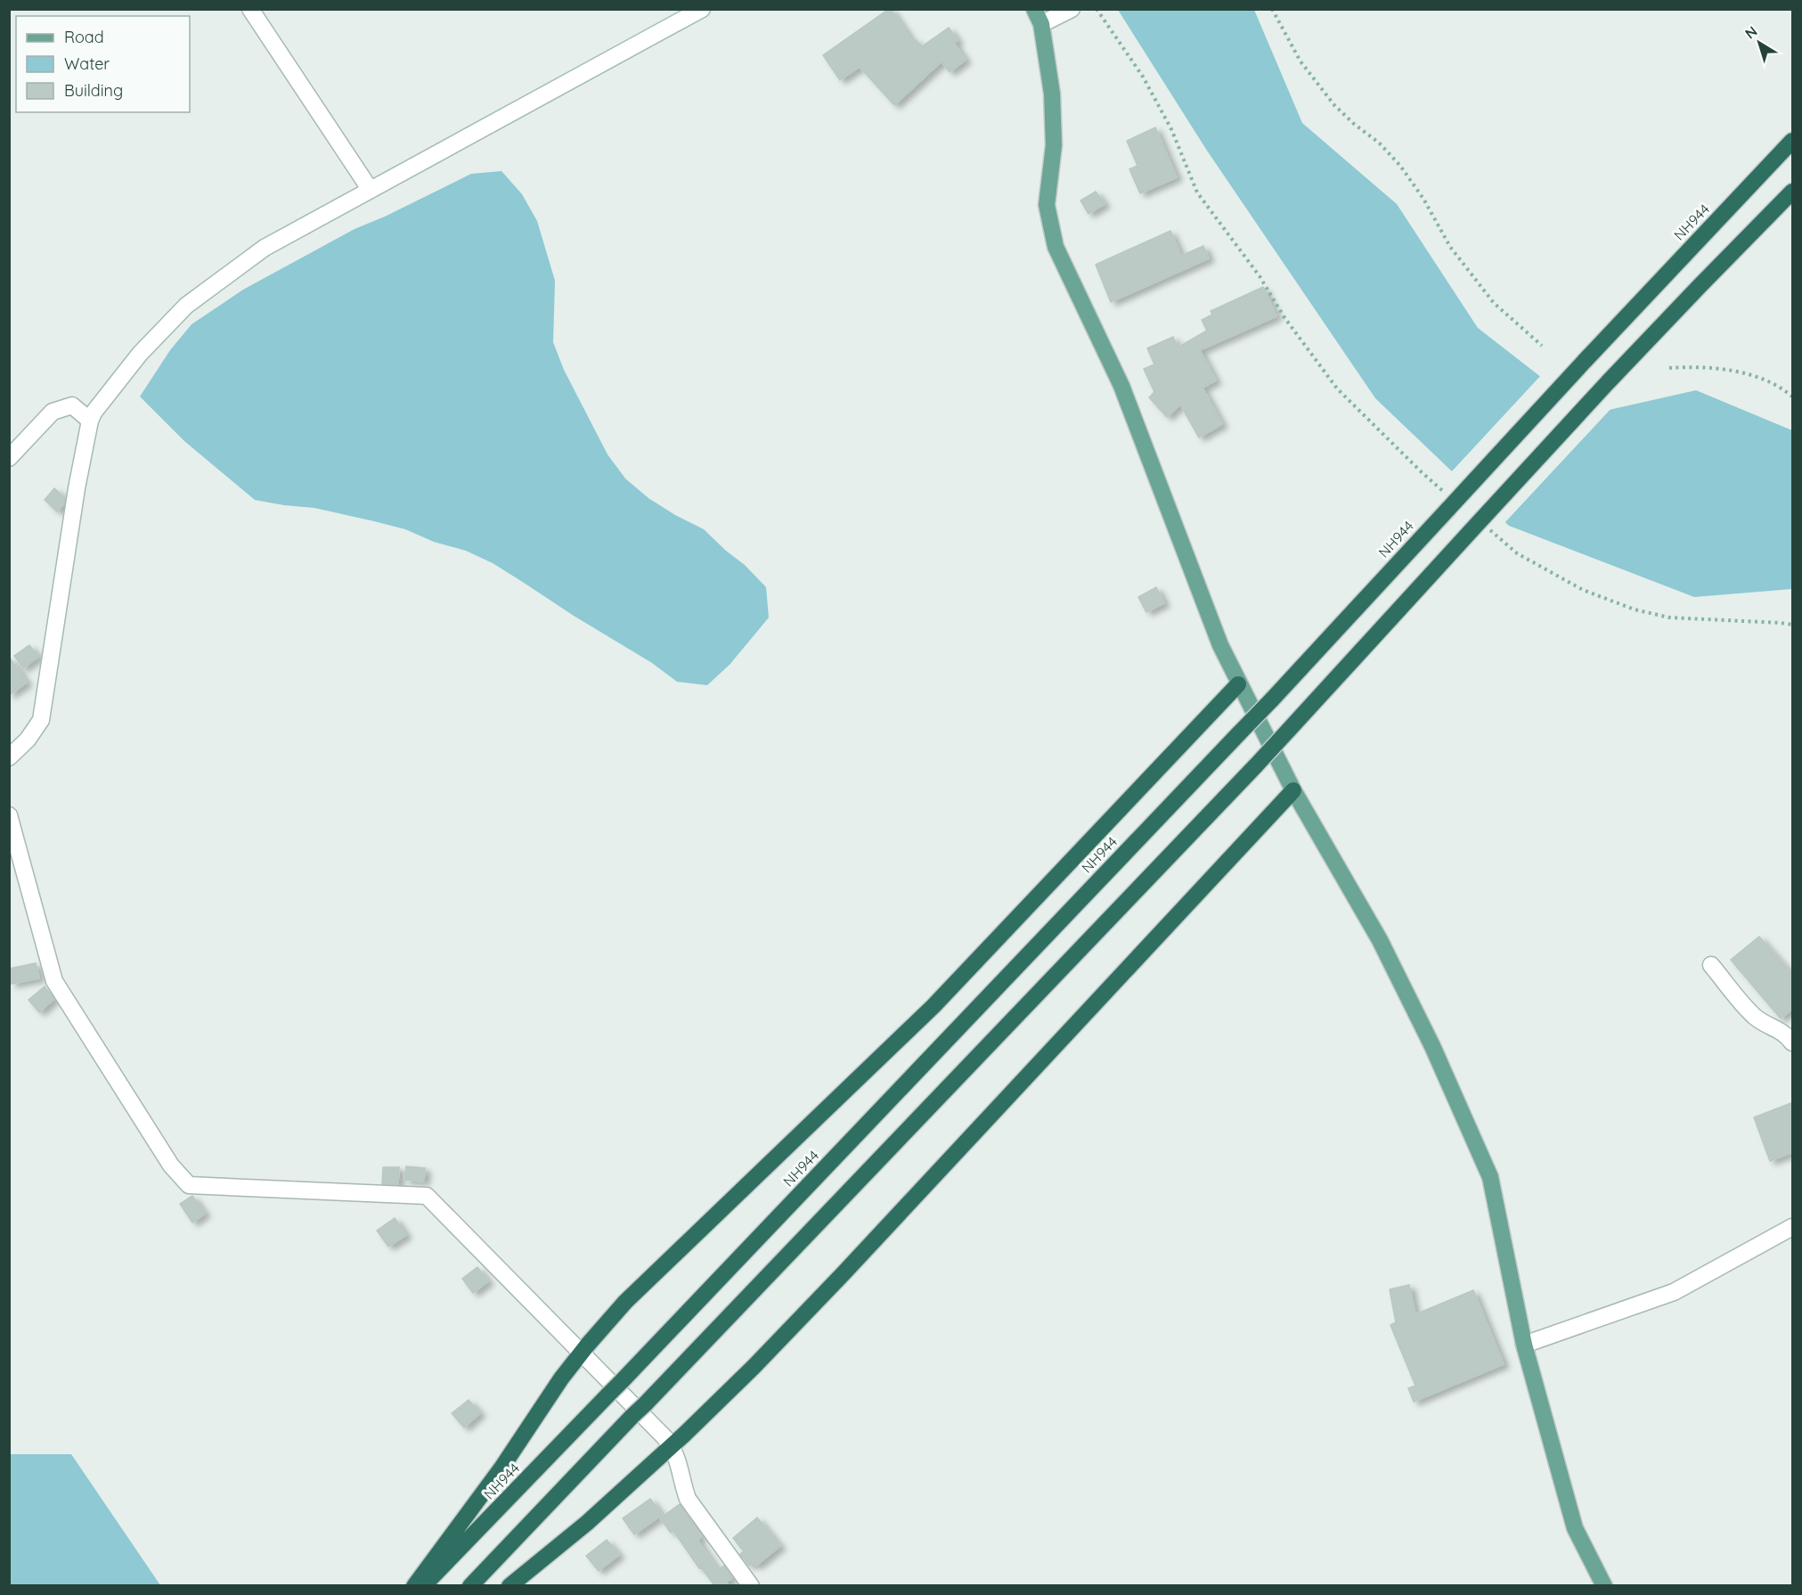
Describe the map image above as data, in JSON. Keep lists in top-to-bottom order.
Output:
{
  "streets": {
    "highway": ["NH944"]
  },
  "legend": ["Road", "Water", "Building"],
  "north": "top left"
}
